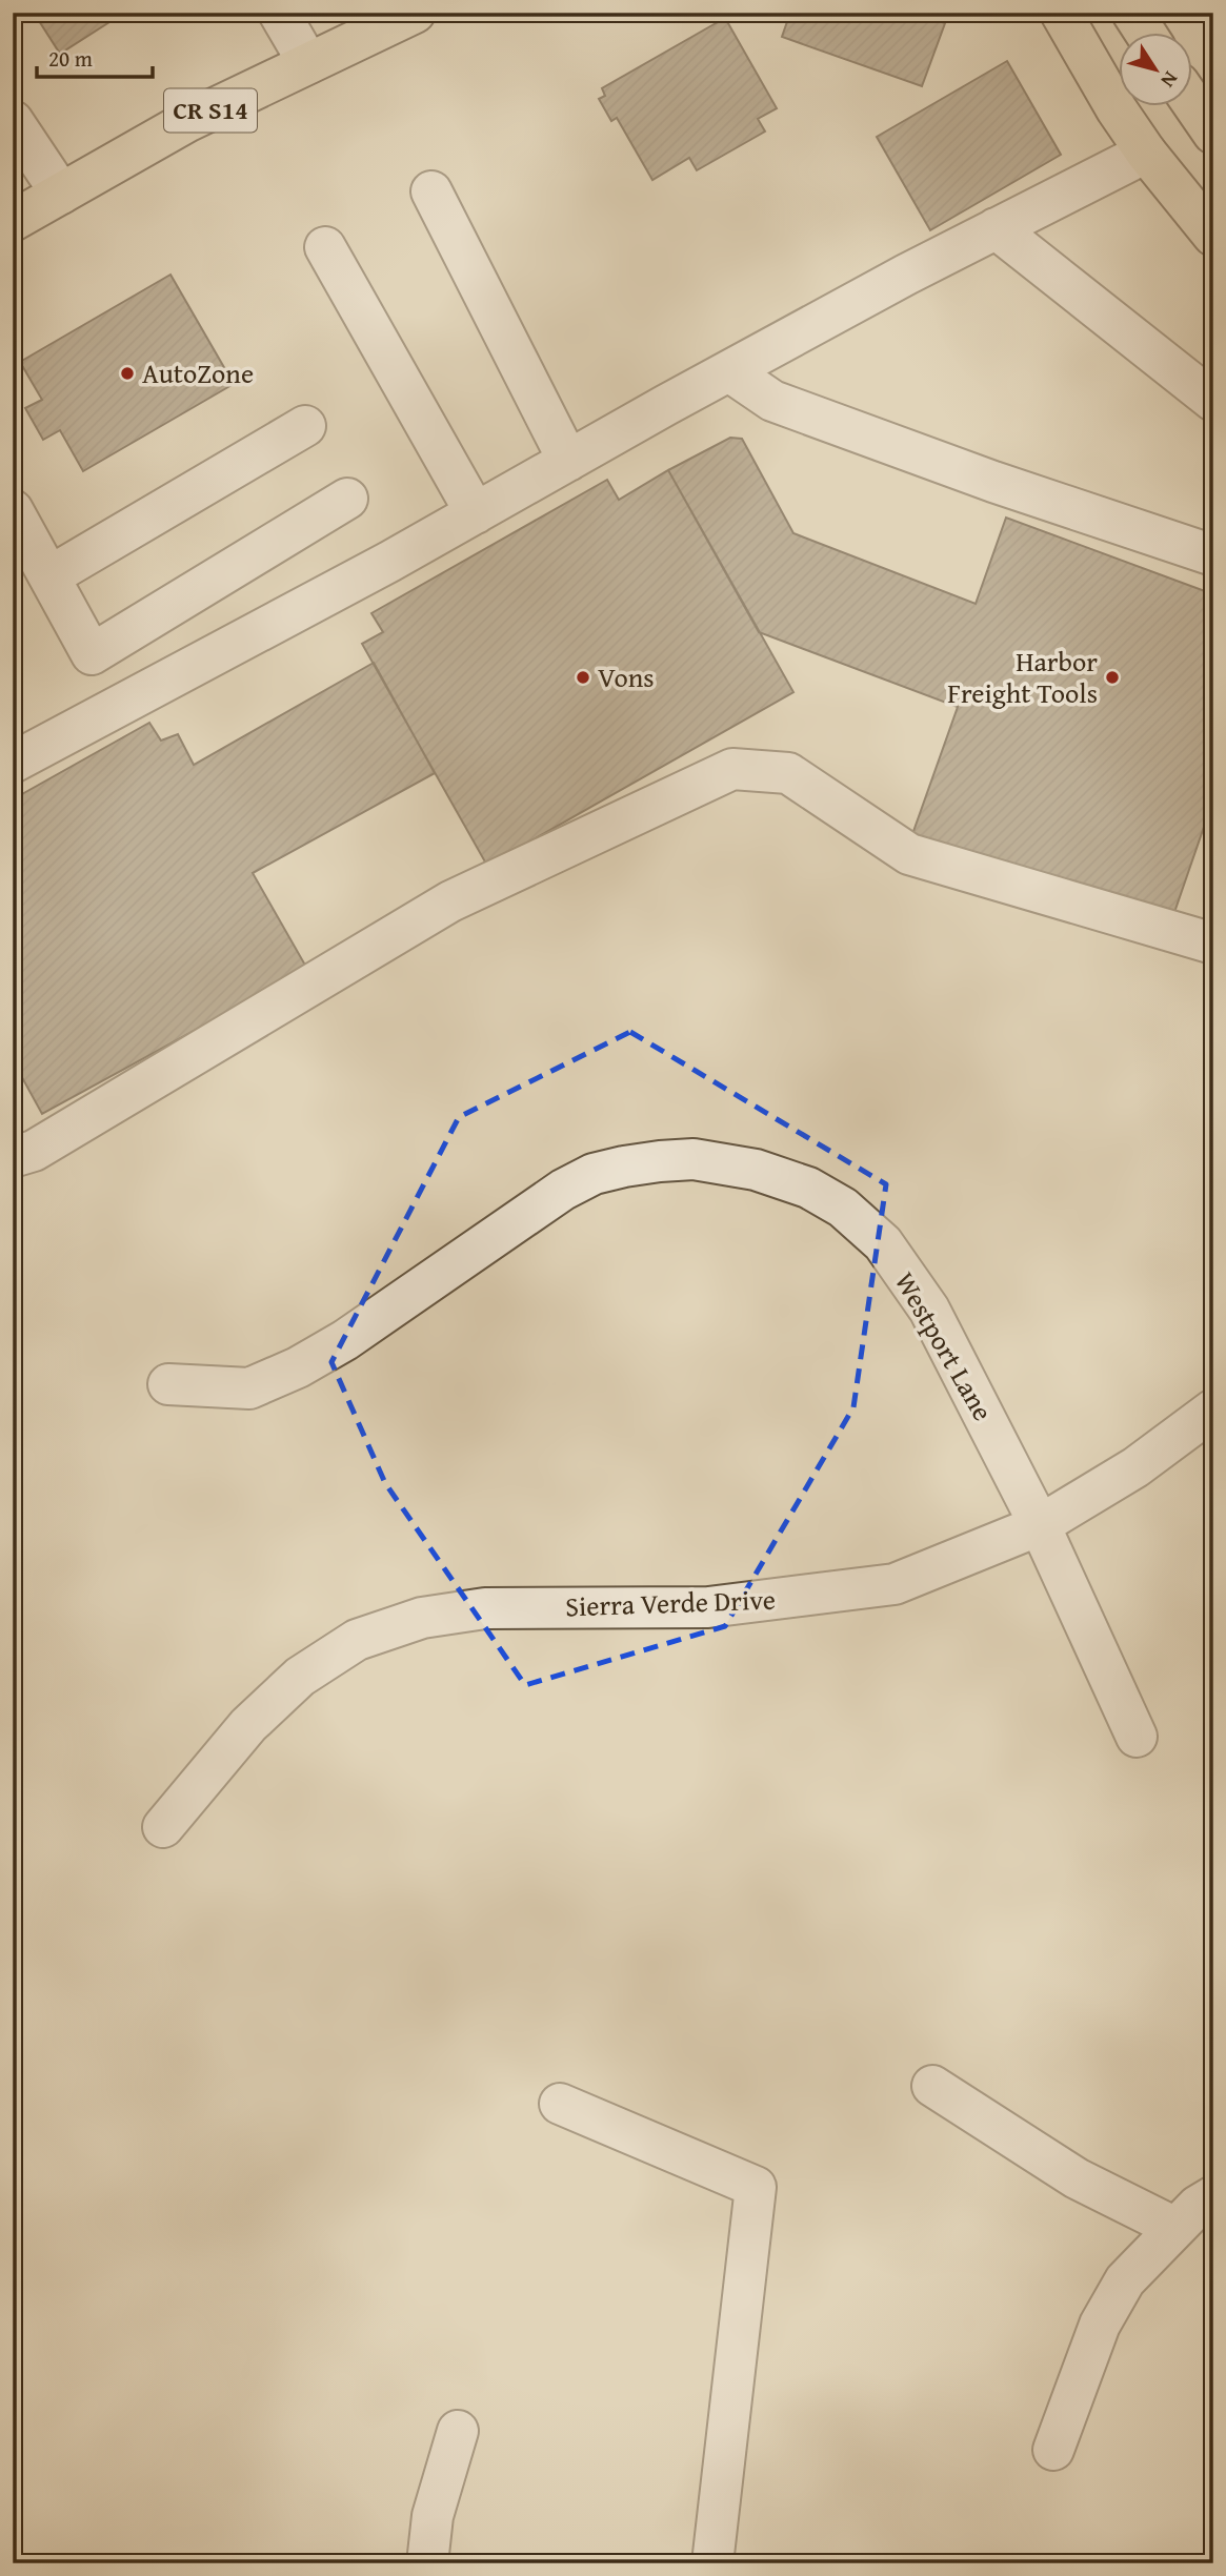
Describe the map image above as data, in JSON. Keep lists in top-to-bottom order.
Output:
{
  "streets": {
    "main road": ["CR S14"],
    "street": ["Westport Lane", "Sierra Verde Drive"]
  },
  "crossings": [
    ["Westport Lane", "Sierra Verde Drive"]
  ],
  "places": ["AutoZone", "Vons", "Harbor Freight Tools"],
  "scale_bar": "20 m",
  "north": "bottom right"
}
